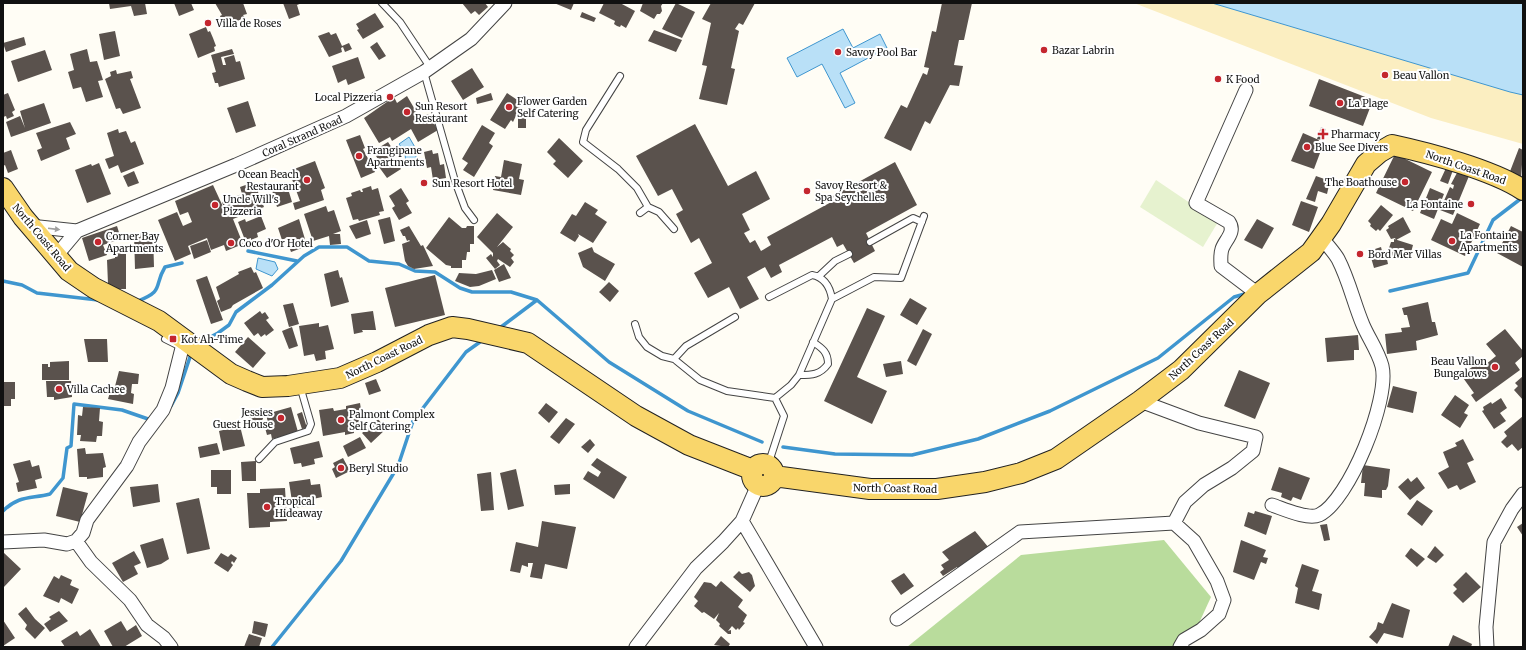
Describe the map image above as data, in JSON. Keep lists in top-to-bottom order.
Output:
{
  "streets": {
    "main road": ["North Coast Road"],
    "street": ["Coral Strand Road"]
  },
  "crossings": [
    ["Coral Strand Road", "North Coast Road"]
  ],
  "places": {
    "other": [
      "Villa de Roses",
      "Bazar Labrin",
      "Savoy Pool Bar",
      "Beau Vallon",
      "K Food",
      "Local Pizzeria",
      "La Plage",
      "Flower Garden Self Catering",
      "Sun Resort Restaurant",
      "Blue See Divers",
      "Frangipane Apartments",
      "Ocean Beach Restaurant",
      "The Boathouse",
      "Sun Resort Hotel",
      "Savoy Resort & Spa Seychelles",
      "La Fontaine",
      "Uncle Will's Pizzeria",
      "La Fontaine Apartments",
      "Corner Bay Apartments",
      "Coco d'Or Hotel",
      "Bord Mer Villas",
      "Beau Vallon Bungalows",
      "Villa Cachee",
      "Jessies Guest House",
      "Palmont Complex Self Catering",
      "Beryl Studio",
      "Tropical Hideaway"
    ],
    "health": ["Pharmacy"],
    "transit": ["Kot Ah-Time"]
  }
}
